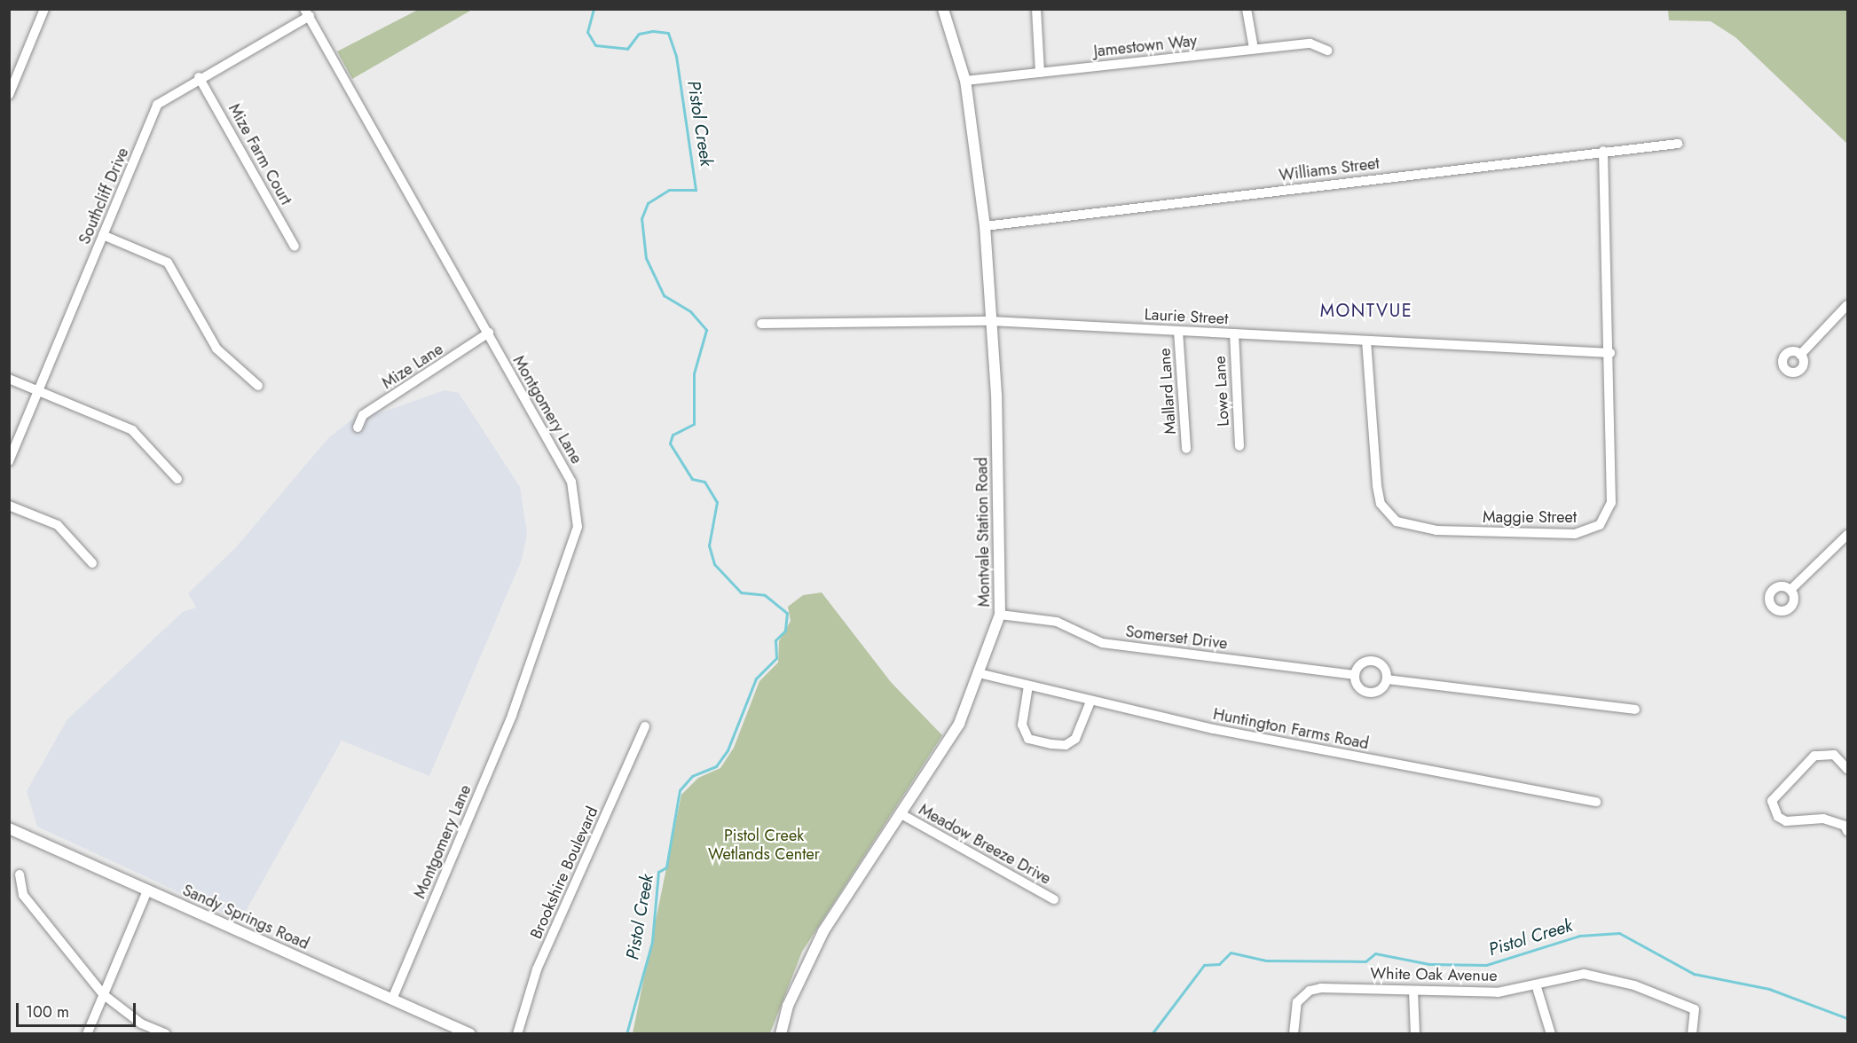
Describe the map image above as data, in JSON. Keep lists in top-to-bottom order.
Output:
{
  "streets": {
    "street": [
      "Jamestown Way",
      "Mize Farm Court",
      "Williams Street",
      "Southcliff Drive",
      "Laurie Street",
      "Mize Lane",
      "Mallard Lane",
      "Lowe Lane",
      "Montgomery Lane",
      "Maggie Street",
      "Montvale Station Road",
      "Somerset Drive",
      "Huntington Farms Road",
      "Meadow Breeze Drive",
      "Brookshire Boulevard",
      "Sandy Springs Road",
      "White Oak Avenue"
    ]
  },
  "crossings": [
    ["Jamestown Way", "Montvale Station Road"],
    ["Mize Farm Court", "Southcliff Drive"],
    ["Williams Street", "Maggie Street"],
    ["Williams Street", "Montvale Station Road"],
    ["Southcliff Drive", "Montgomery Lane"],
    ["Laurie Street", "Mallard Lane"],
    ["Laurie Street", "Lowe Lane"],
    ["Laurie Street", "Maggie Street"],
    ["Laurie Street", "Montvale Station Road"],
    ["Mize Lane", "Montgomery Lane"],
    ["Montgomery Lane", "Sandy Springs Road"],
    ["Montvale Station Road", "Somerset Drive"],
    ["Montvale Station Road", "Huntington Farms Road"],
    ["Montvale Station Road", "Meadow Breeze Drive"]
  ],
  "districts": ["MONTVUE"],
  "water": ["Pistol Creek"],
  "parks": ["Pistol Creek Wetlands Center"],
  "scale_bar": "100 m"
}
